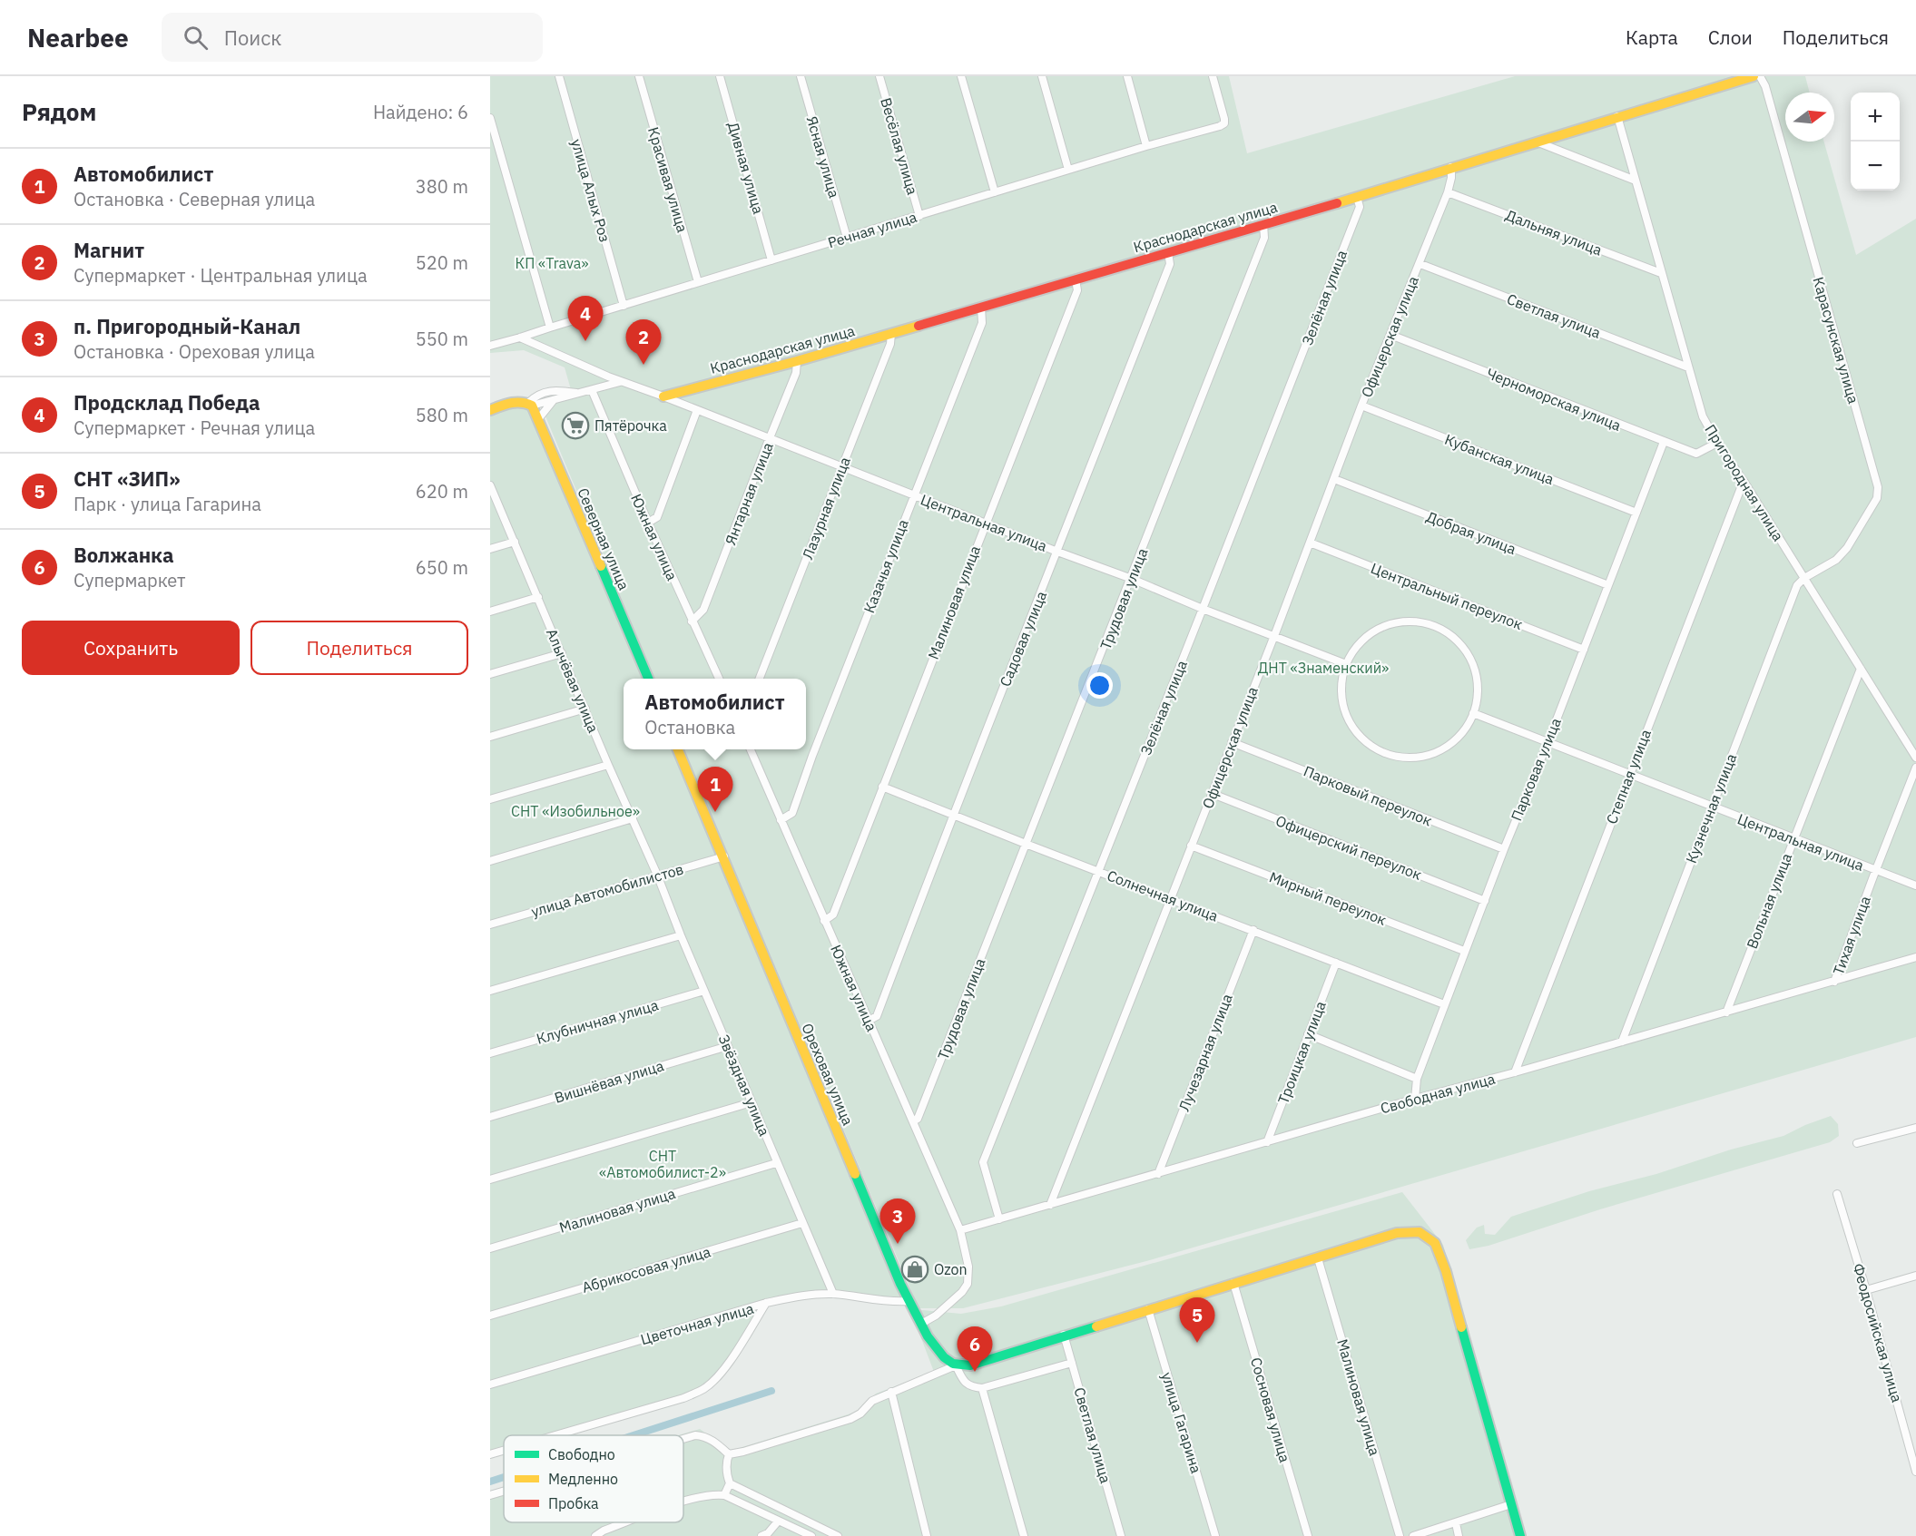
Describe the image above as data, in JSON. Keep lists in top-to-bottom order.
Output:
{
  "streets": {
    "street": [
      "Весёлая улица",
      "Ясная улица",
      "Дивная улица",
      "Красивая улица",
      "улица Алых Роз",
      "Краснодарская улица",
      "Речная улица",
      "Дальняя улица",
      "Зелёная улица",
      "Светлая улица",
      "Офицерская улица",
      "Карасунская улица",
      "Черноморская улица",
      "Кубанская улица",
      "Пригородная улица",
      "Янтарная улица",
      "Лазурная улица",
      "Центральная улица",
      "Добрая улица",
      "Южная улица",
      "Северная улица",
      "Казачья улица",
      "Центральный переулок",
      "Трудовая улица",
      "Малиновая улица",
      "Садовая улица",
      "Алычёвая улица",
      "Парковая улица",
      "Степная улица",
      "Парковый переулок",
      "Кузнечная улица",
      "Офицерский переулок",
      "улица Автомобилистов",
      "Солнечная улица",
      "Мирный переулок",
      "Вольная улица",
      "Тихая улица",
      "Клубничная улица",
      "Лучезарная улица",
      "Троицкая улица",
      "Ореховая улица",
      "Вишнёвая улица",
      "Звёздная улица",
      "Свободная улица",
      "Абрикосовая улица",
      "Цветочная улица",
      "Феодосийская улица",
      "Сосновая улица",
      "улица Гагарина"
    ]
  },
  "crossings": [
    ["Весёлая улица", "Речная улица"],
    ["Ясная улица", "Речная улица"],
    ["Дивная улица", "Речная улица"],
    ["Красивая улица", "Речная улица"],
    ["улица Алых Роз", "Речная улица"],
    ["Краснодарская улица", "Зелёная улица"],
    ["Краснодарская улица", "Офицерская улица"],
    ["Краснодарская улица", "Пригородная улица"],
    ["Краснодарская улица", "Янтарная улица"],
    ["Краснодарская улица", "Лазурная улица"],
    ["Краснодарская улица", "Центральная улица"],
    ["Краснодарская улица", "Казачья улица"],
    ["Краснодарская улица", "Трудовая улица"],
    ["Краснодарская улица", "Малиновая улица"],
    ["Краснодарская улица", "Садовая улица"],
    ["Речная улица", "Центральная улица"],
    ["Дальняя улица", "Офицерская улица"],
    ["Дальняя улица", "Пригородная улица"],
    ["Зелёная улица", "Центральная улица"],
    ["Зелёная улица", "Солнечная улица"],
    ["Зелёная улица", "Свободная улица"],
    ["Светлая улица", "Офицерская улица"],
    ["Светлая улица", "Пригородная улица"],
    ["Офицерская улица", "Черноморская улица"],
    ["Офицерская улица", "Кубанская улица"],
    ["Офицерская улица", "Центральная улица"],
    ["Офицерская улица", "Добрая улица"],
    ["Офицерская улица", "Центральный переулок"],
    ["Офицерская улица", "Парковый переулок"],
    ["Офицерская улица", "Офицерский переулок"],
    ["Офицерская улица", "Солнечная улица"],
    ["Офицерская улица", "Мирный переулок"],
    ["Офицерская улица", "Свободная улица"],
    ["Карасунская улица", "Пригородная улица"],
    ["Карасунская улица", "Кузнечная улица"],
    ["Черноморская улица", "Пригородная улица"],
    ["Черноморская улица", "Парковая улица"],
    ["Кубанская улица", "Парковая улица"],
    ["Пригородная улица", "Степная улица"],
    ["Пригородная улица", "Кузнечная улица"],
    ["Пригородная улица", "Вольная улица"],
    ["Янтарная улица", "Центральная улица"],
    ["Янтарная улица", "Южная улица"],
    ["Лазурная улица", "Центральная улица"],
    ["Центральная улица", "Казачья улица"],
    ["Центральная улица", "Трудовая улица"],
    ["Центральная улица", "Малиновая улица"],
    ["Центральная улица", "Садовая улица"],
    ["Центральная улица", "Парковая улица"],
    ["Центральная улица", "Степная улица"],
    ["Центральная улица", "Кузнечная улица"],
    ["Центральная улица", "Вольная улица"],
    ["Центральная улица", "Тихая улица"],
    ["Добрая улица", "Парковая улица"],
    ["Южная улица", "Казачья улица"],
    ["Южная улица", "Трудовая улица"],
    ["Южная улица", "Малиновая улица"],
    ["Южная улица", "Садовая улица"],
    ["Южная улица", "Ореховая улица"],
    ["Южная улица", "Свободная улица"],
    ["Центральный переулок", "Парковая улица"],
    ["Трудовая улица", "Солнечная улица"],
    ["Малиновая улица", "Солнечная улица"],
    ["Малиновая улица", "Звёздная улица"],
    ["Садовая улица", "Солнечная улица"],
    ["Алычёвая улица", "улица Автомобилистов"],
    ["Алычёвая улица", "Звёздная улица"],
    ["Парковая улица", "Парковый переулок"],
    ["Парковая улица", "Офицерский переулок"],
    ["Парковая улица", "Солнечная улица"],
    ["Парковая улица", "Мирный переулок"],
    ["Парковая улица", "Свободная улица"],
    ["Степная улица", "Свободная улица"],
    ["Кузнечная улица", "Свободная улица"],
    ["улица Автомобилистов", "Ореховая улица"],
    ["улица Автомобилистов", "Звёздная улица"],
    ["Солнечная улица", "Лучезарная улица"],
    ["Солнечная улица", "Троицкая улица"],
    ["Вольная улица", "Свободная улица"],
    ["Тихая улица", "Свободная улица"],
    ["Клубничная улица", "Звёздная улица"],
    ["Лучезарная улица", "Свободная улица"],
    ["Троицкая улица", "Свободная улица"],
    ["Ореховая улица", "Цветочная улица"],
    ["Вишнёвая улица", "Звёздная улица"],
    ["Звёздная улица", "Абрикосовая улица"],
    ["Звёздная улица", "Цветочная улица"]
  ],
  "parks": [
    "КП «Trava»",
    "ДНТ «Знаменский»",
    "СНТ «Изобильное»",
    "СНТ «Автомобилист-2»"
  ],
  "places": {
    "supermarket": ["Пятёрочка"],
    "shop": ["Ozon"]
  },
  "legend": ["Свободно", "Медленно", "Пробка"],
  "north": "right",
  "page": {
    "header": "Nearbee",
    "search": "Поиск",
    "nav": ["Карта", "Слои", "Поделиться"],
    "heading": ["Рядом", "Найдено: 6"],
    "map_buttons": ["+", "−"],
    "list": [
      {
        "mark": "1",
        "name": "Автомобилист",
        "note": "Остановка · Северная улица",
        "value": "380 m"
      },
      {
        "mark": "2",
        "name": "Магнит",
        "note": "Супермаркет · Центральная улица",
        "value": "520 m"
      },
      {
        "mark": "3",
        "name": "п. Пригородный-Канал",
        "note": "Остановка · Ореховая улица",
        "value": "550 m"
      },
      {
        "mark": "4",
        "name": "Продсклад Победа",
        "note": "Супермаркет · Речная улица",
        "value": "580 m"
      },
      {
        "mark": "5",
        "name": "СНТ «ЗИП»",
        "note": "Парк · улица Гагарина",
        "value": "620 m"
      },
      {
        "mark": "6",
        "name": "Волжанка",
        "note": "Супермаркет",
        "value": "650 m"
      }
    ],
    "pins": [
      "4",
      "2",
      "1",
      "3",
      "5",
      "6"
    ],
    "buttons": ["Сохранить", "Поделиться"],
    "popup": ["Автомобилист", "Остановка"]
  }
}
